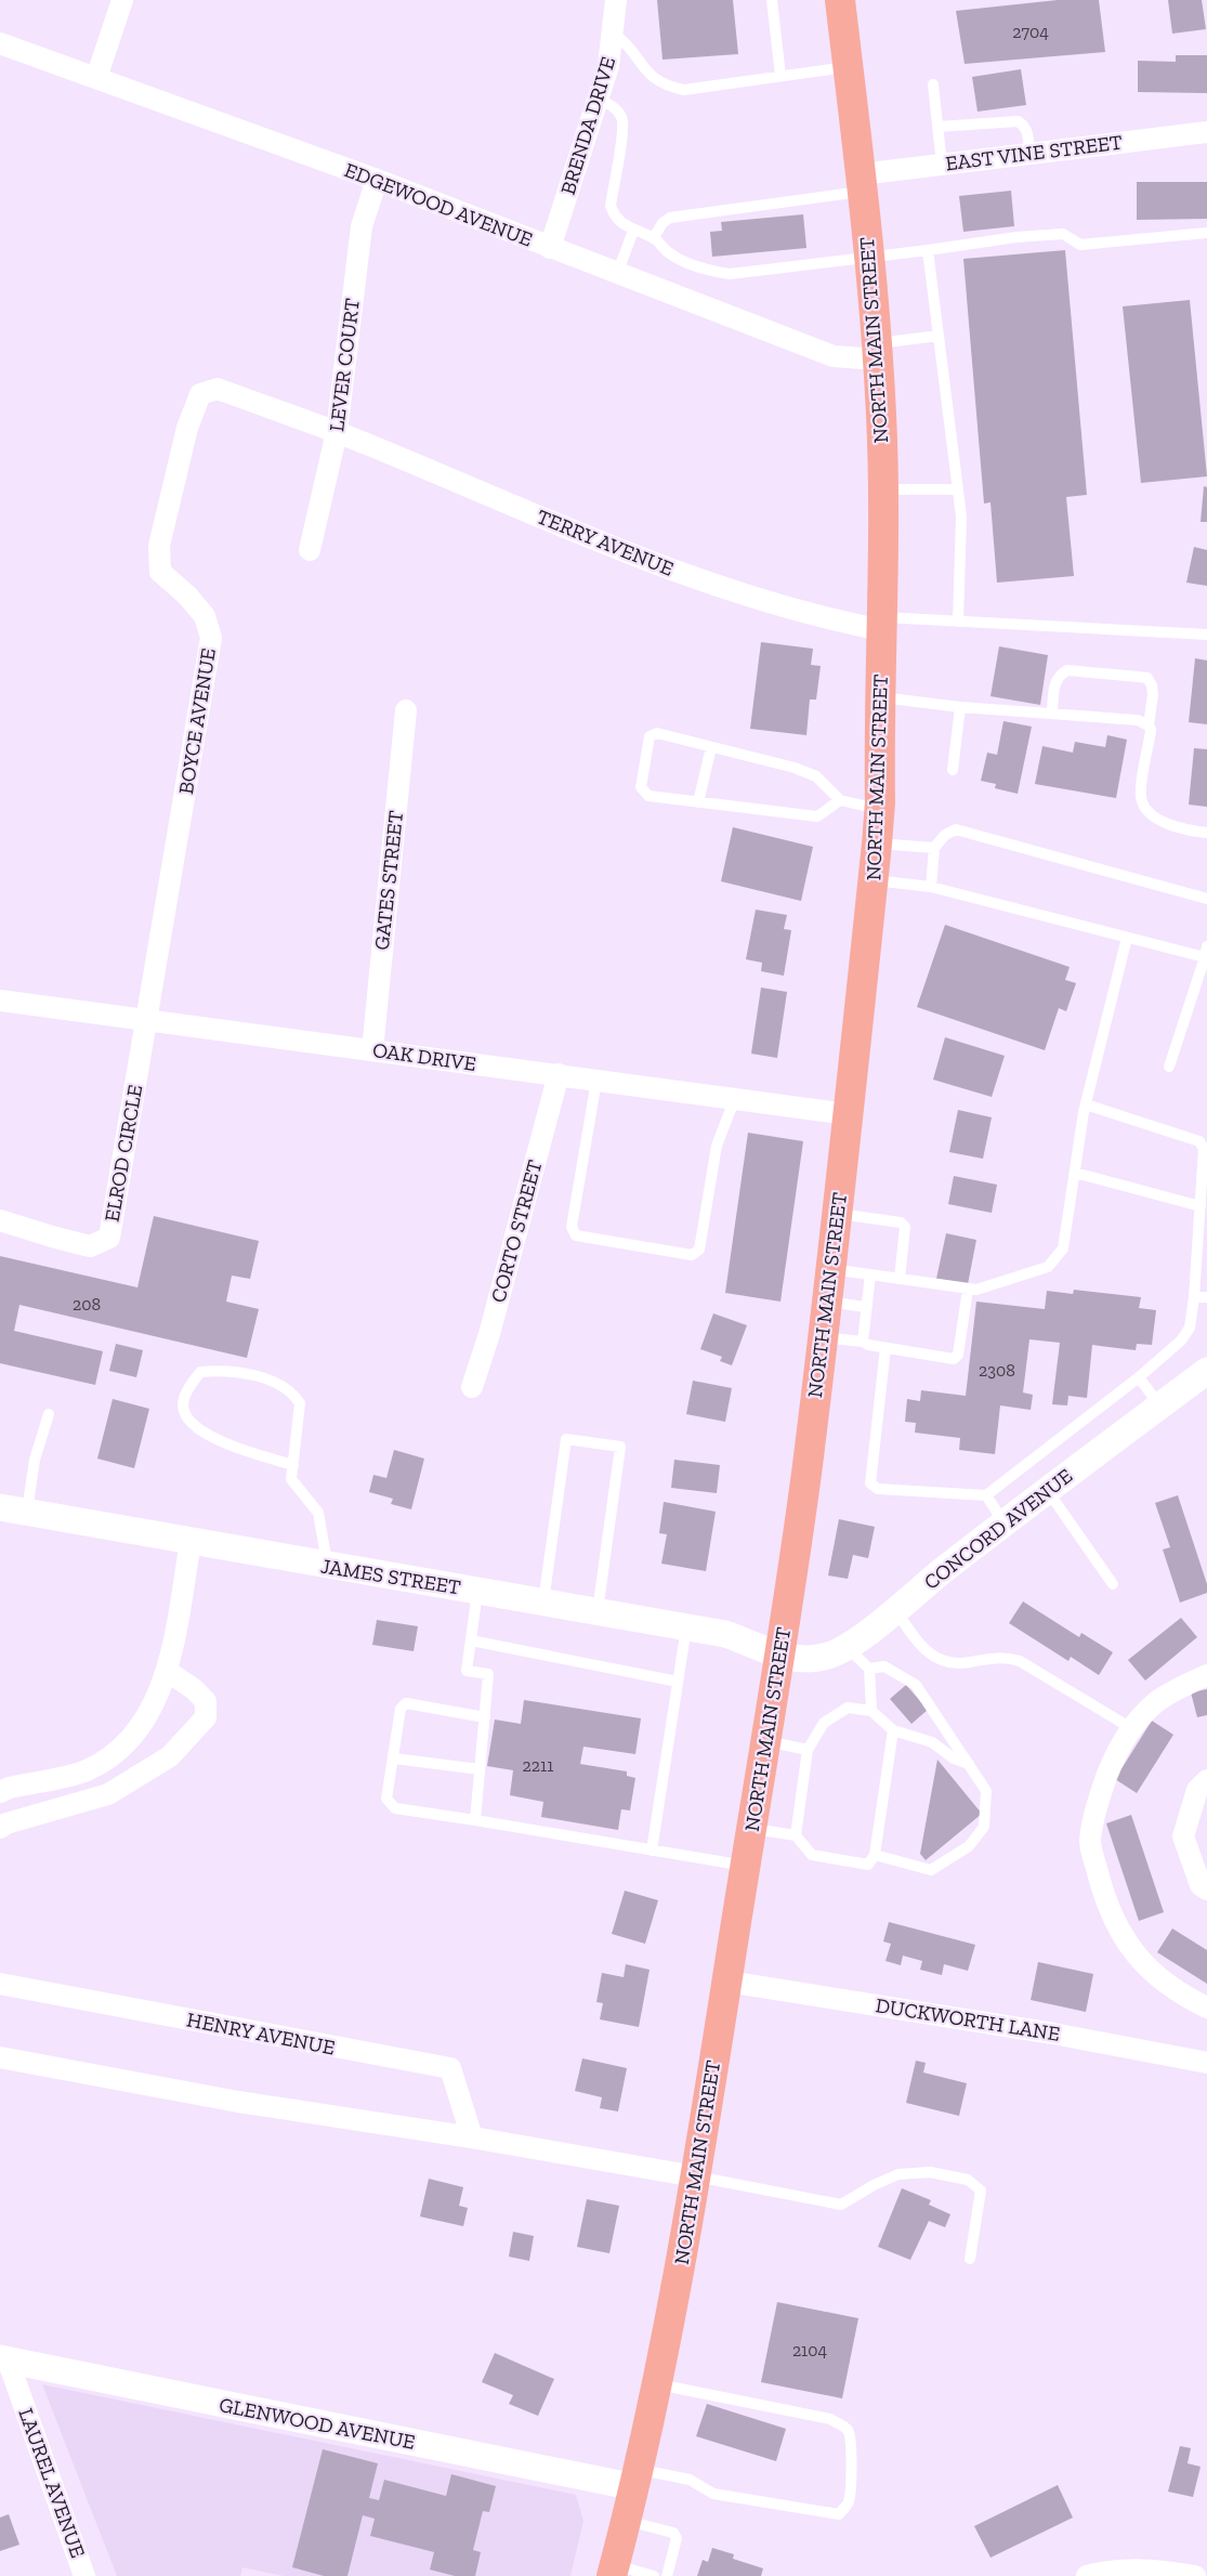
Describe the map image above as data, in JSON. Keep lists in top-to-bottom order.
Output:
{
  "streets": {
    "main road": ["NORTH MAIN STREET"],
    "street": [
      "BRENDA DRIVE",
      "EAST VINE STREET",
      "EDGEWOOD AVENUE",
      "LEVER COURT",
      "TERRY AVENUE",
      "BOYCE AVENUE",
      "GATES STREET",
      "OAK DRIVE",
      "ELROD CIRCLE",
      "CORTO STREET",
      "CONCORD AVENUE",
      "JAMES STREET",
      "DUCKWORTH LANE",
      "HENRY AVENUE",
      "GLENWOOD AVENUE",
      "LAUREL AVENUE"
    ]
  },
  "crossings": [
    ["BRENDA DRIVE", "EDGEWOOD AVENUE"],
    ["EAST VINE STREET", "NORTH MAIN STREET"],
    ["EDGEWOOD AVENUE", "NORTH MAIN STREET"],
    ["EDGEWOOD AVENUE", "LEVER COURT"],
    ["NORTH MAIN STREET", "TERRY AVENUE"],
    ["NORTH MAIN STREET", "OAK DRIVE"],
    ["NORTH MAIN STREET", "CONCORD AVENUE"],
    ["NORTH MAIN STREET", "JAMES STREET"],
    ["NORTH MAIN STREET", "DUCKWORTH LANE"],
    ["NORTH MAIN STREET", "GLENWOOD AVENUE"],
    ["LEVER COURT", "TERRY AVENUE"],
    ["LEVER COURT", "BOYCE AVENUE"],
    ["TERRY AVENUE", "BOYCE AVENUE"],
    ["BOYCE AVENUE", "OAK DRIVE"],
    ["BOYCE AVENUE", "ELROD CIRCLE"],
    ["GATES STREET", "OAK DRIVE"],
    ["OAK DRIVE", "ELROD CIRCLE"],
    ["OAK DRIVE", "CORTO STREET"],
    ["CONCORD AVENUE", "JAMES STREET"],
    ["GLENWOOD AVENUE", "LAUREL AVENUE"]
  ],
  "house_numbers": [
    "2704",
    "208",
    "2308",
    "2211",
    "2104"
  ]
}
